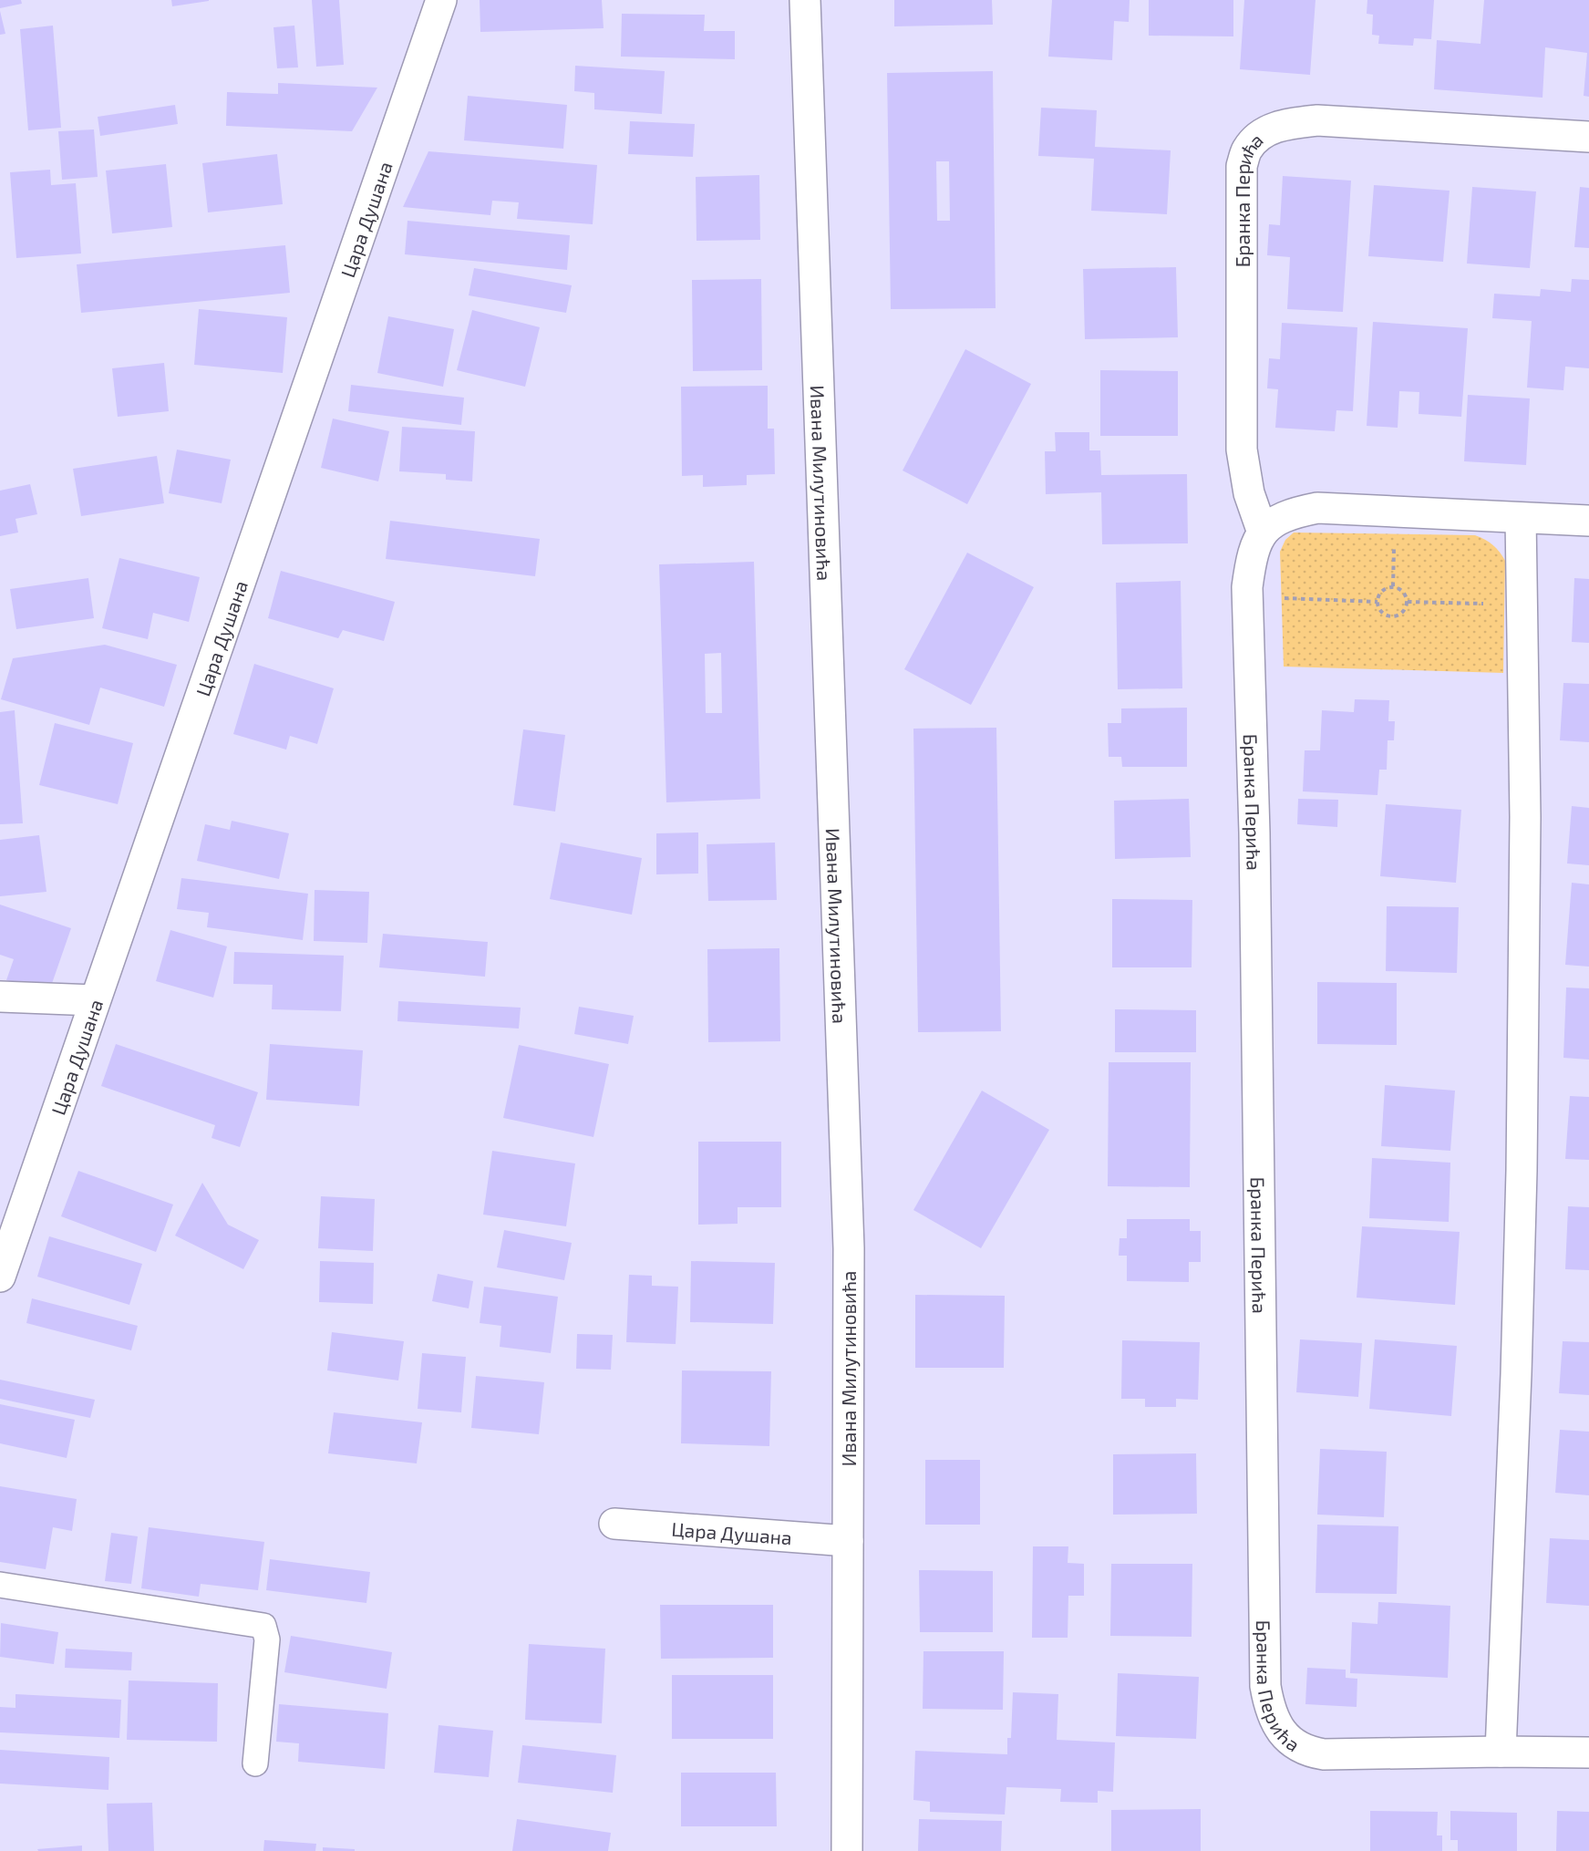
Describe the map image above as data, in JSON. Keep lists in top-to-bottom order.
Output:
{
  "streets": {
    "street": ["Бранка Перића", "Цара Душана", "Ивана Милутиновића"]
  },
  "crossings": [
    ["Цара Душана", "Ивана Милутиновића"]
  ]
}
